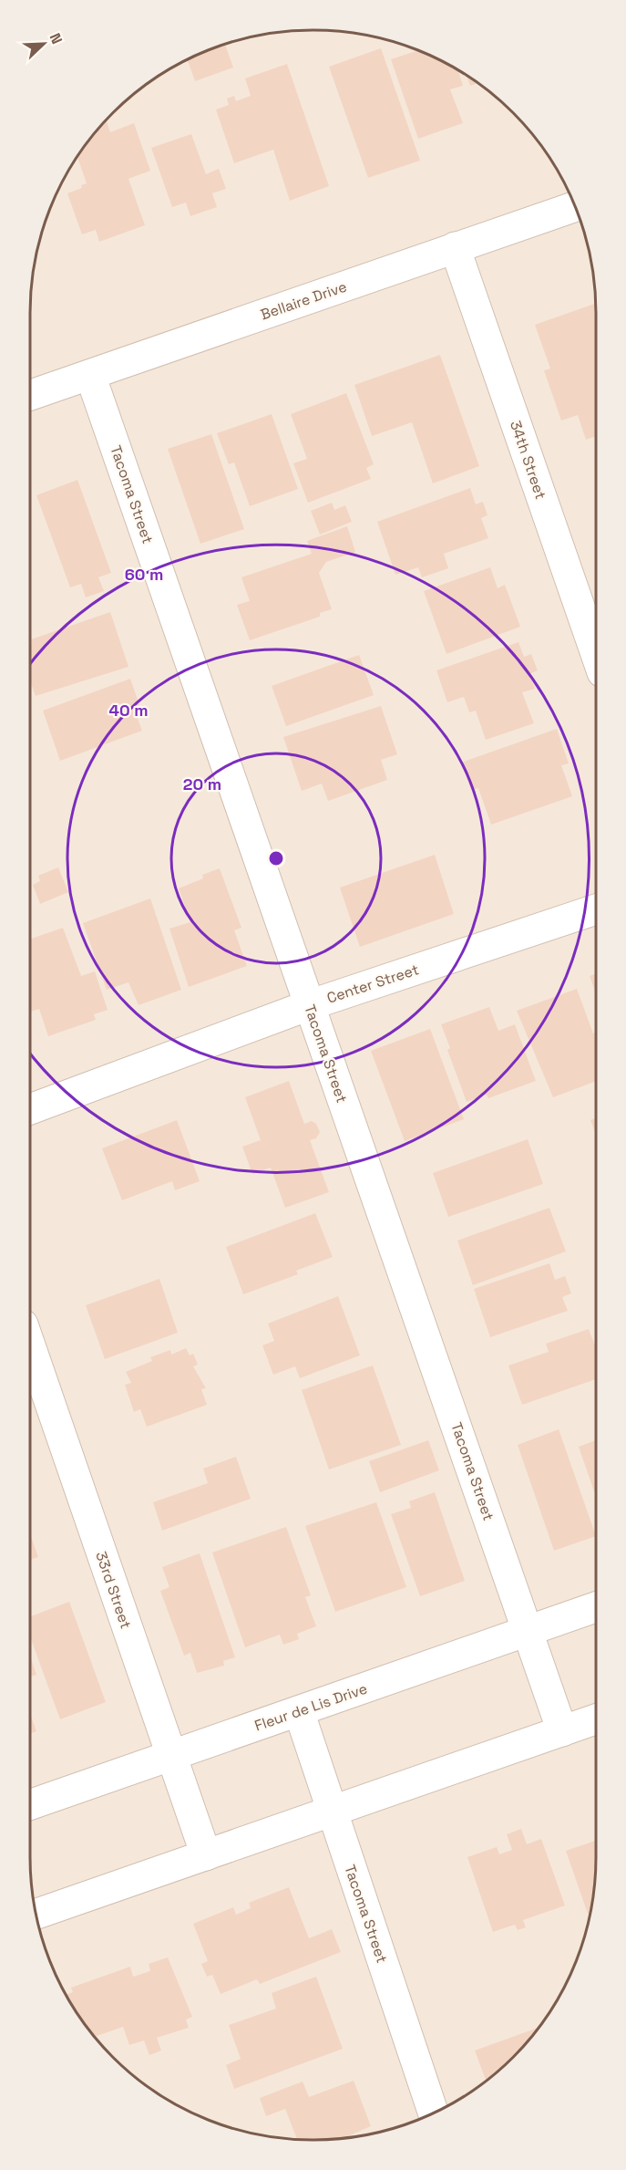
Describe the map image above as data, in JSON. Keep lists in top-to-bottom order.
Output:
{
  "streets": {
    "street": [
      "Bellaire Drive",
      "34th Street",
      "Tacoma Street",
      "Center Street",
      "33rd Street",
      "Fleur de Lis Drive"
    ]
  },
  "crossings": [
    ["Bellaire Drive", "34th Street"],
    ["Bellaire Drive", "Tacoma Street"],
    ["Tacoma Street", "Center Street"],
    ["Tacoma Street", "Fleur de Lis Drive"],
    ["33rd Street", "Fleur de Lis Drive"]
  ],
  "north": "top right",
  "rings": ["60 m", "40 m", "20 m"]
}
